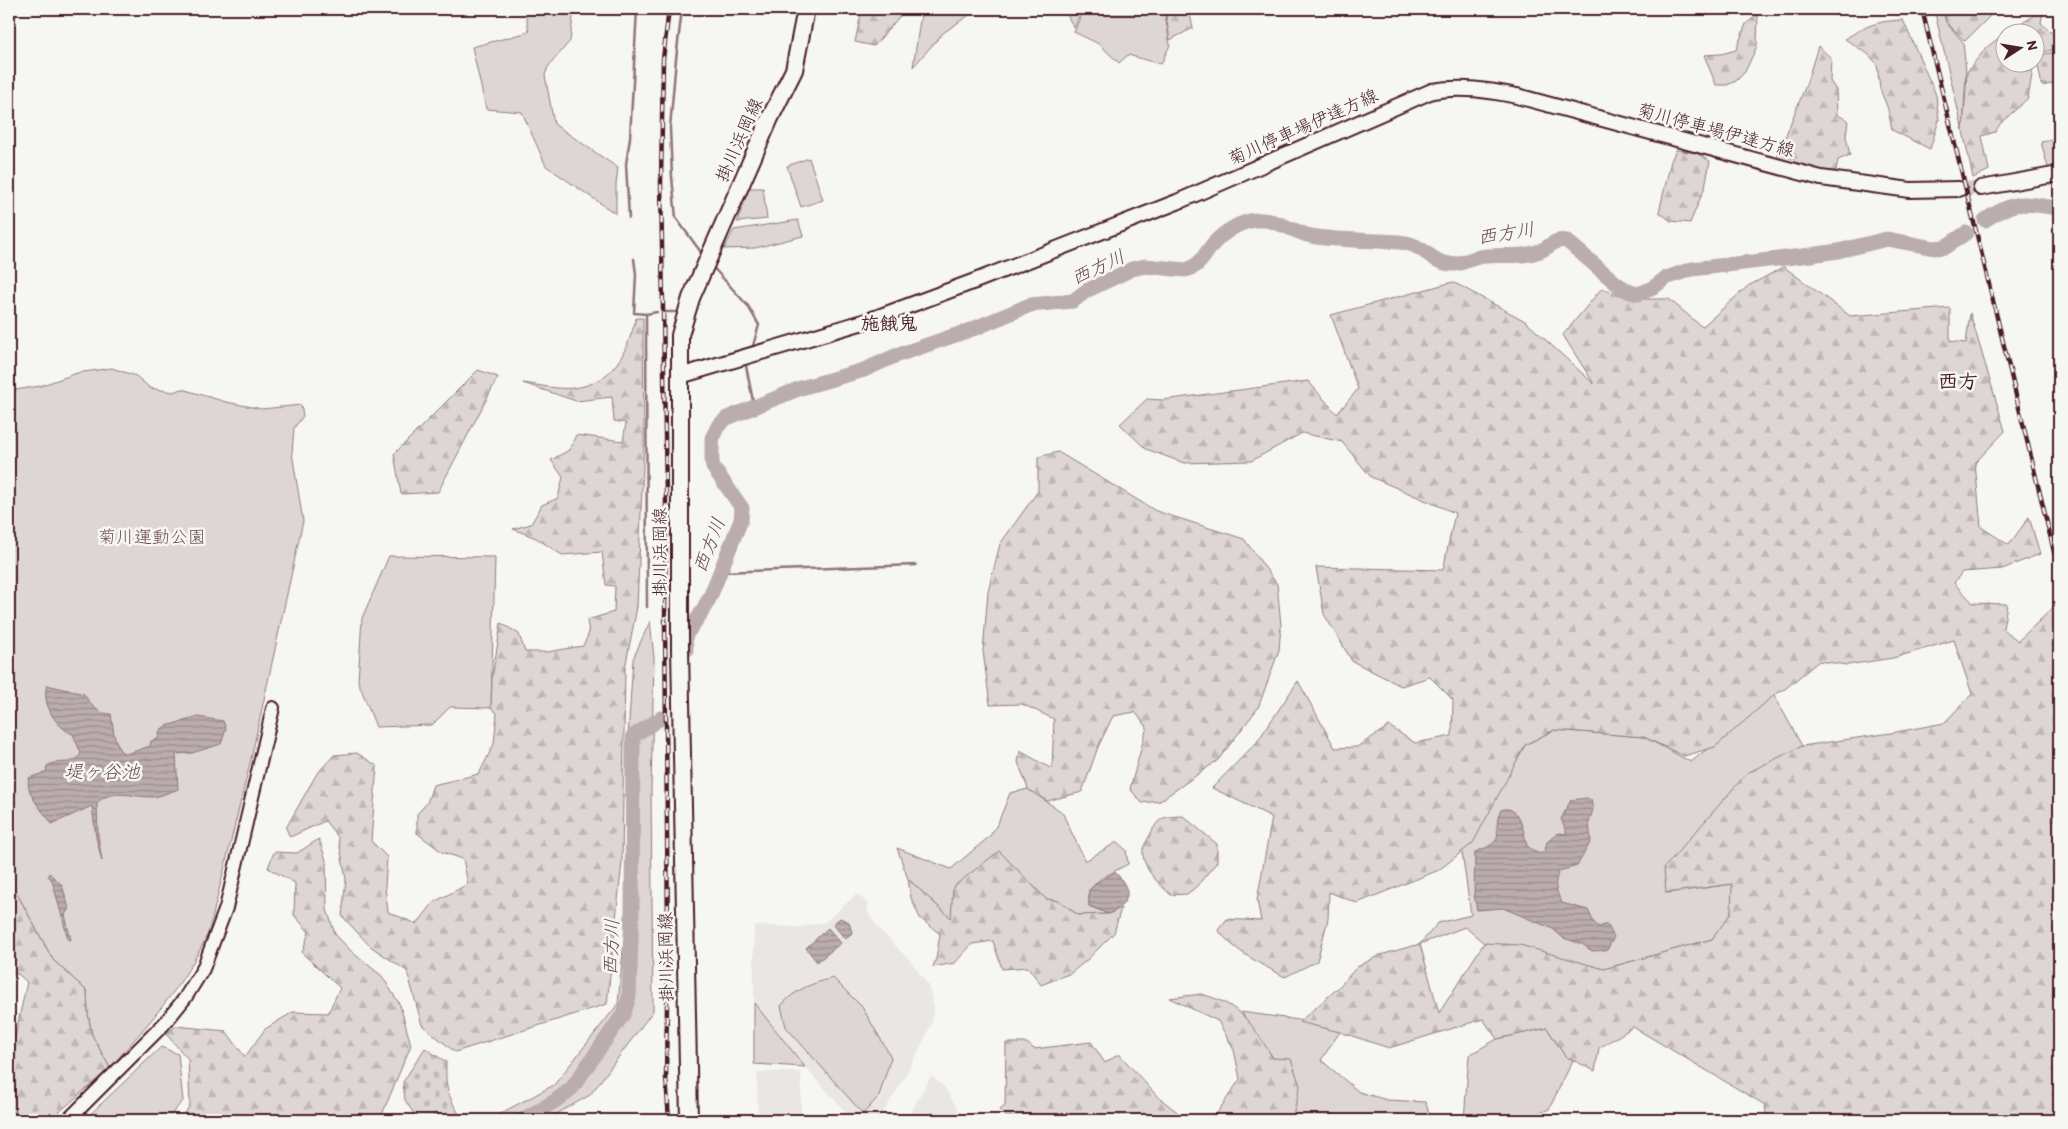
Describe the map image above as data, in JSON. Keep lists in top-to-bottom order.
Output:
{
  "streets": {
    "main road": ["菊川停車場伊達方線", "掛川浜岡線"]
  },
  "crossings": [
    ["菊川停車場伊達方線", "掛川浜岡線"]
  ],
  "districts": ["施餓鬼", "西方"],
  "water": ["西方川", "堤ヶ谷池"],
  "parks": ["菊川運動公園"],
  "north": "right"
}
